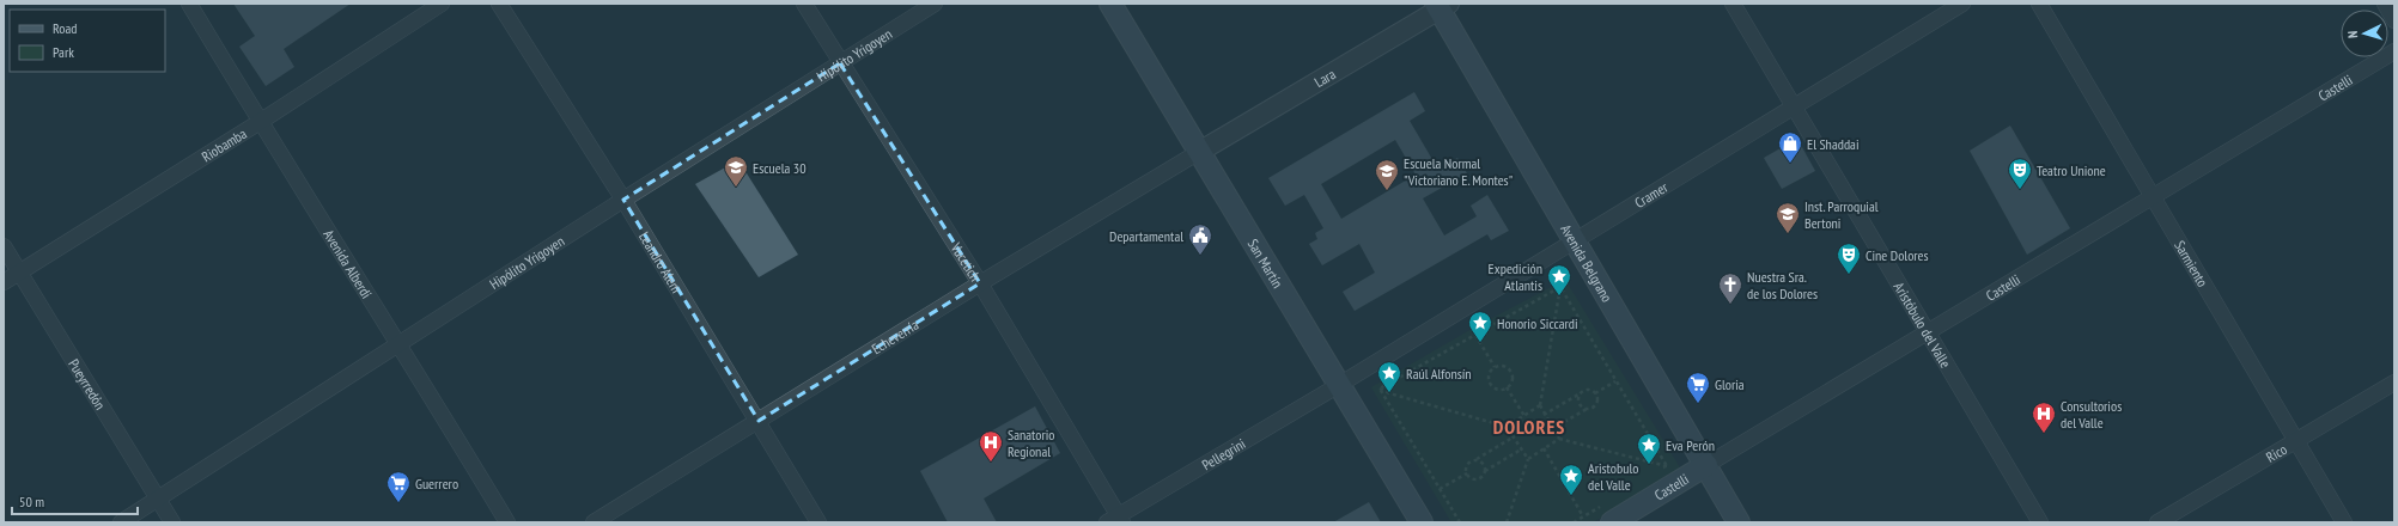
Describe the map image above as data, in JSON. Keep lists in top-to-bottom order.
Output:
{
  "streets": {
    "main road": ["Castelli", "San Martín", "Avenida Belgrano"],
    "street": [
      "Hipólito Yrigoyen",
      "Lara",
      "Riobamba",
      "Cramer",
      "Leandro Alem",
      "Vucetich",
      "Avenida Alberdi",
      "Sarmiento",
      "Aristóbulo del Valle",
      "Echeverría",
      "Pueyrredón",
      "Rico",
      "Pellegrini"
    ]
  },
  "crossings": [
    ["Hipólito Yrigoyen", "Leandro Alem"],
    ["Hipólito Yrigoyen", "Vucetich"],
    ["Hipólito Yrigoyen", "Avenida Alberdi"],
    ["Hipólito Yrigoyen", "Pueyrredón"],
    ["Lara", "San Martín"],
    ["Lara", "Avenida Belgrano"],
    ["Lara", "Echeverría"],
    ["Castelli", "Avenida Belgrano"],
    ["Castelli", "Sarmiento"],
    ["Castelli", "Aristóbulo del Valle"],
    ["Riobamba", "Avenida Alberdi"],
    ["Riobamba", "Pueyrredón"],
    ["Cramer", "San Martín"],
    ["Cramer", "Avenida Belgrano"],
    ["Cramer", "Aristóbulo del Valle"],
    ["Cramer", "Pellegrini"],
    ["Leandro Alem", "Echeverría"],
    ["Vucetich", "Echeverría"],
    ["Vucetich", "Pellegrini"],
    ["San Martín", "Echeverría"],
    ["San Martín", "Pellegrini"],
    ["Sarmiento", "Rico"]
  ],
  "districts": ["DOLORES"],
  "places": {
    "shop": ["El Shaddai"],
    "school or university": ["Escuela 30", "Escuela Normal \"Victoriano E. Montes\"", "Inst. Parroquial Bertoni"],
    "theatre": ["Teatro Unione", "Cine Dolores"],
    "public building": ["Departamental"],
    "place": [
      "Expedición Atlantis",
      "Honorio Siccardi",
      "Raúl Alfonsín",
      "Eva Perón",
      "Aristobulo del Valle"
    ],
    "church": ["Nuestra Sra. de los Dolores"],
    "supermarket": ["Gloria", "Guerrero"],
    "hospital": ["Consultorios del Valle", "Sanatorio Regional"]
  },
  "legend": ["Road", "Park"],
  "scale_bar": "50 m",
  "north": "left"
}
